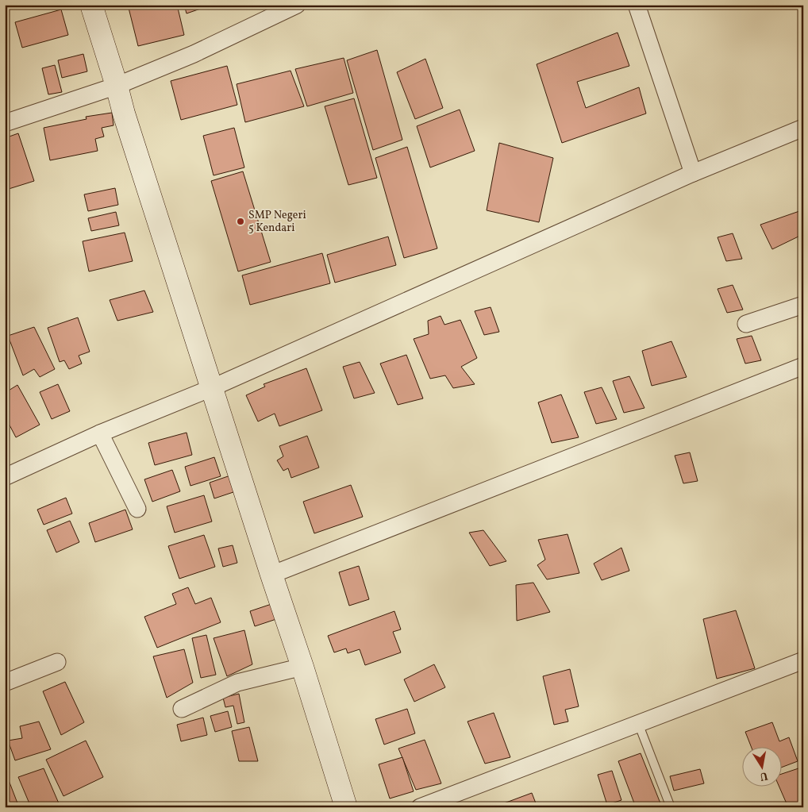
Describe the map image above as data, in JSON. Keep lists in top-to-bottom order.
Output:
{
  "places": ["SMP Negeri 5 Kendari"],
  "north": "bottom"
}
